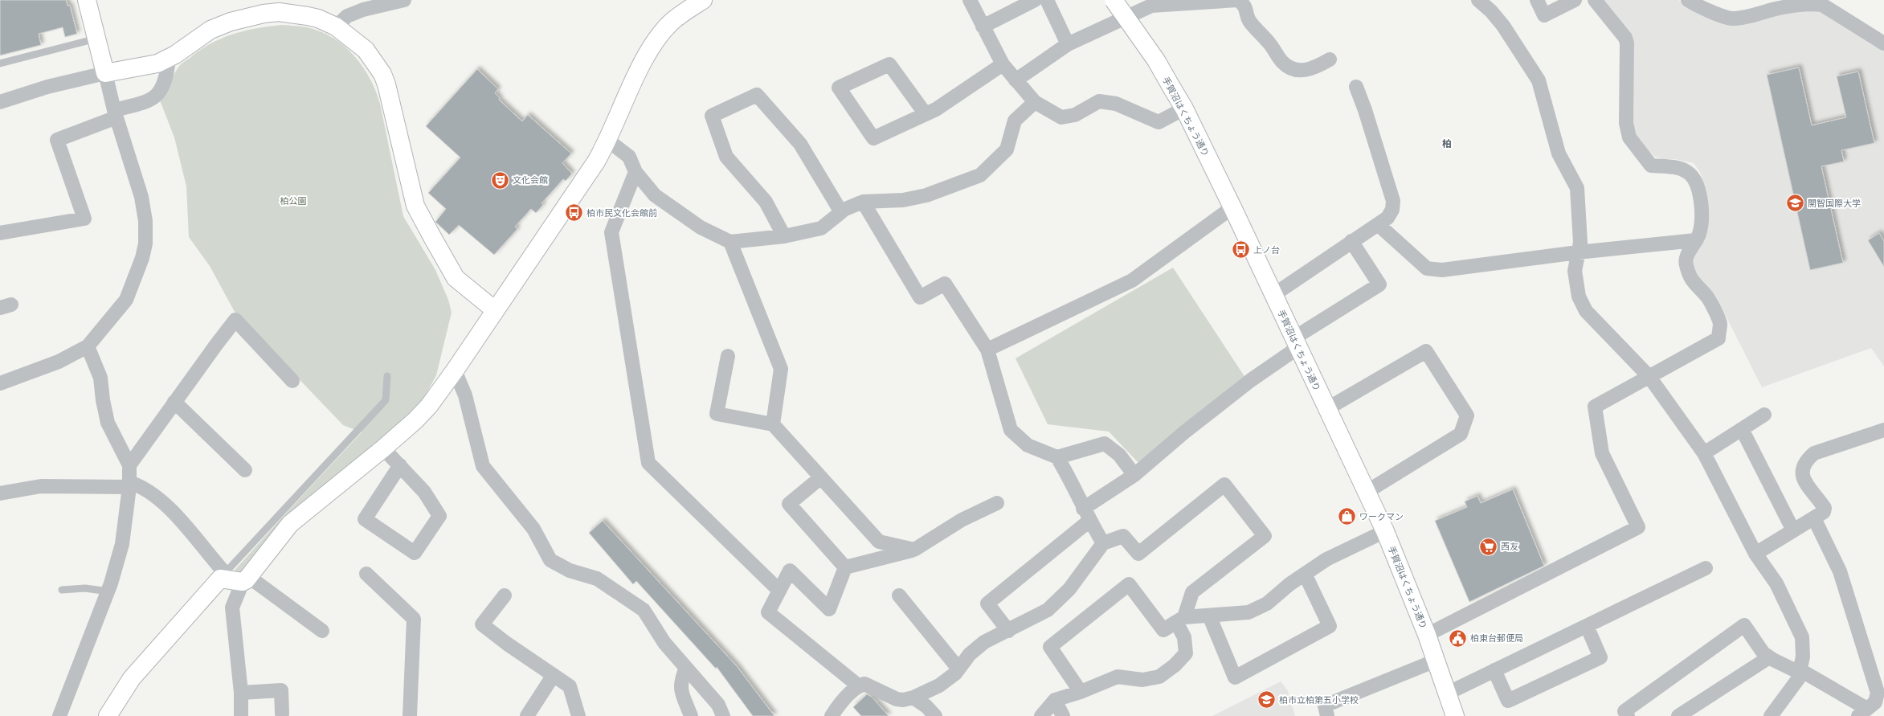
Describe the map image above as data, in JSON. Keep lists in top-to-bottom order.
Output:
{
  "streets": {
    "street": ["手賀沼はくちょう通り"]
  },
  "districts": ["柏"],
  "parks": ["柏公園"],
  "places": {
    "theatre": ["文化会館"],
    "school or university": ["開智国際大学", "柏市立柏第五小学校"],
    "bus stop": ["柏市民文化会館前", "上ノ台"],
    "shop": ["ワークマン"],
    "supermarket": ["西友"],
    "public building": ["柏東台郵便局"]
  }
}
